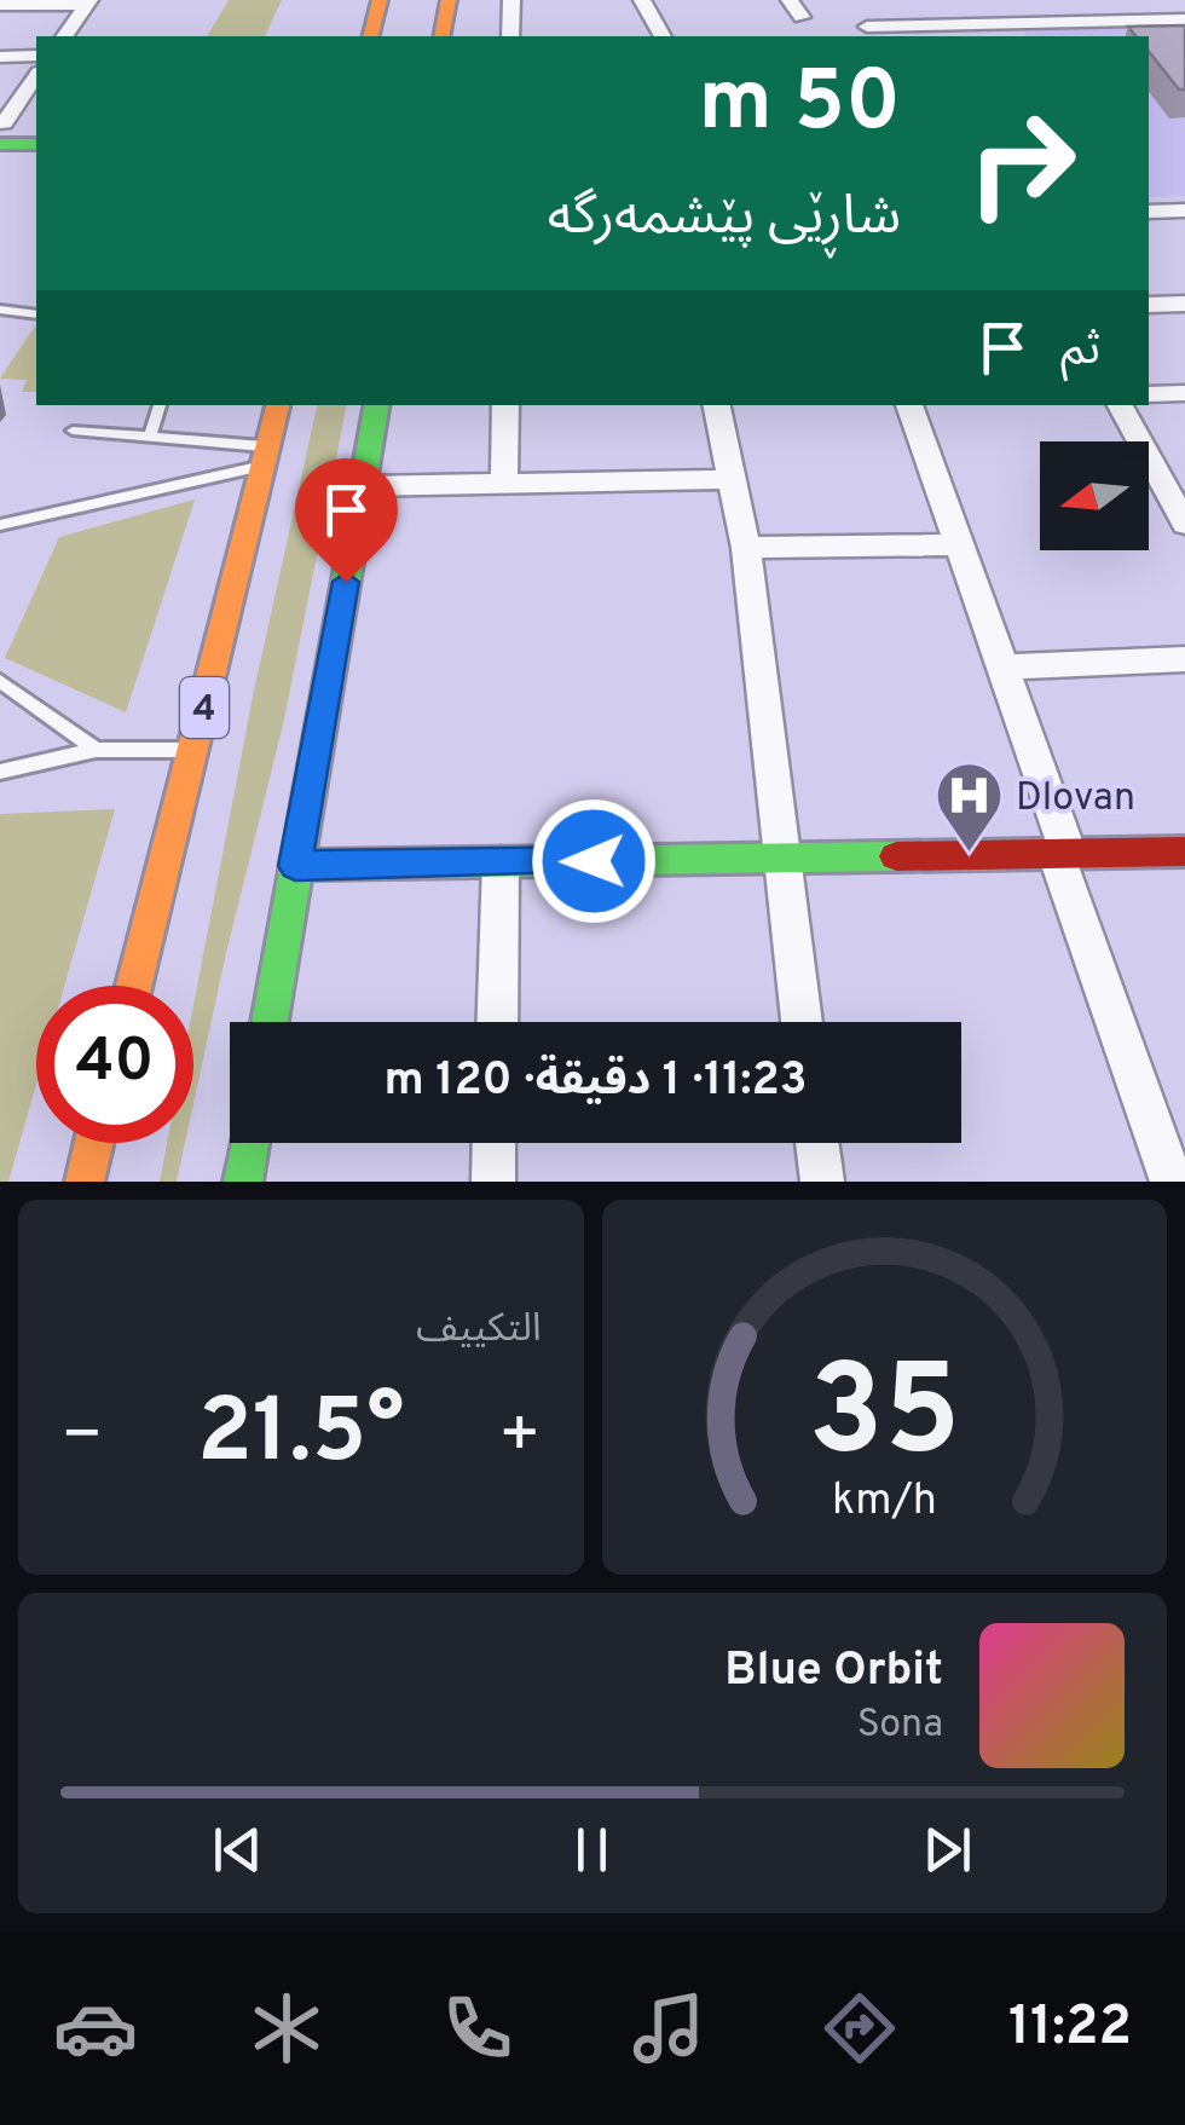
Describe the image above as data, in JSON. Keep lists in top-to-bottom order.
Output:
{
  "streets": {
    "main road": ["4"]
  },
  "places": {
    "hospital": ["Dlovan"]
  },
  "north": "left",
  "page": {
    "turn": ["50 m", "شاڕێی پێشمەرگە"],
    "then": "ثم",
    "limit": "40",
    "trip": "11:23 · 1 دقيقة · 120 m",
    "tile": "التكييف",
    "heat": ["−", "21.5°", "+"],
    "song": ["Blue Orbit", "Sona"],
    "tabs": "11:22",
    "gauge": ["35", "km/h"]
  }
}
